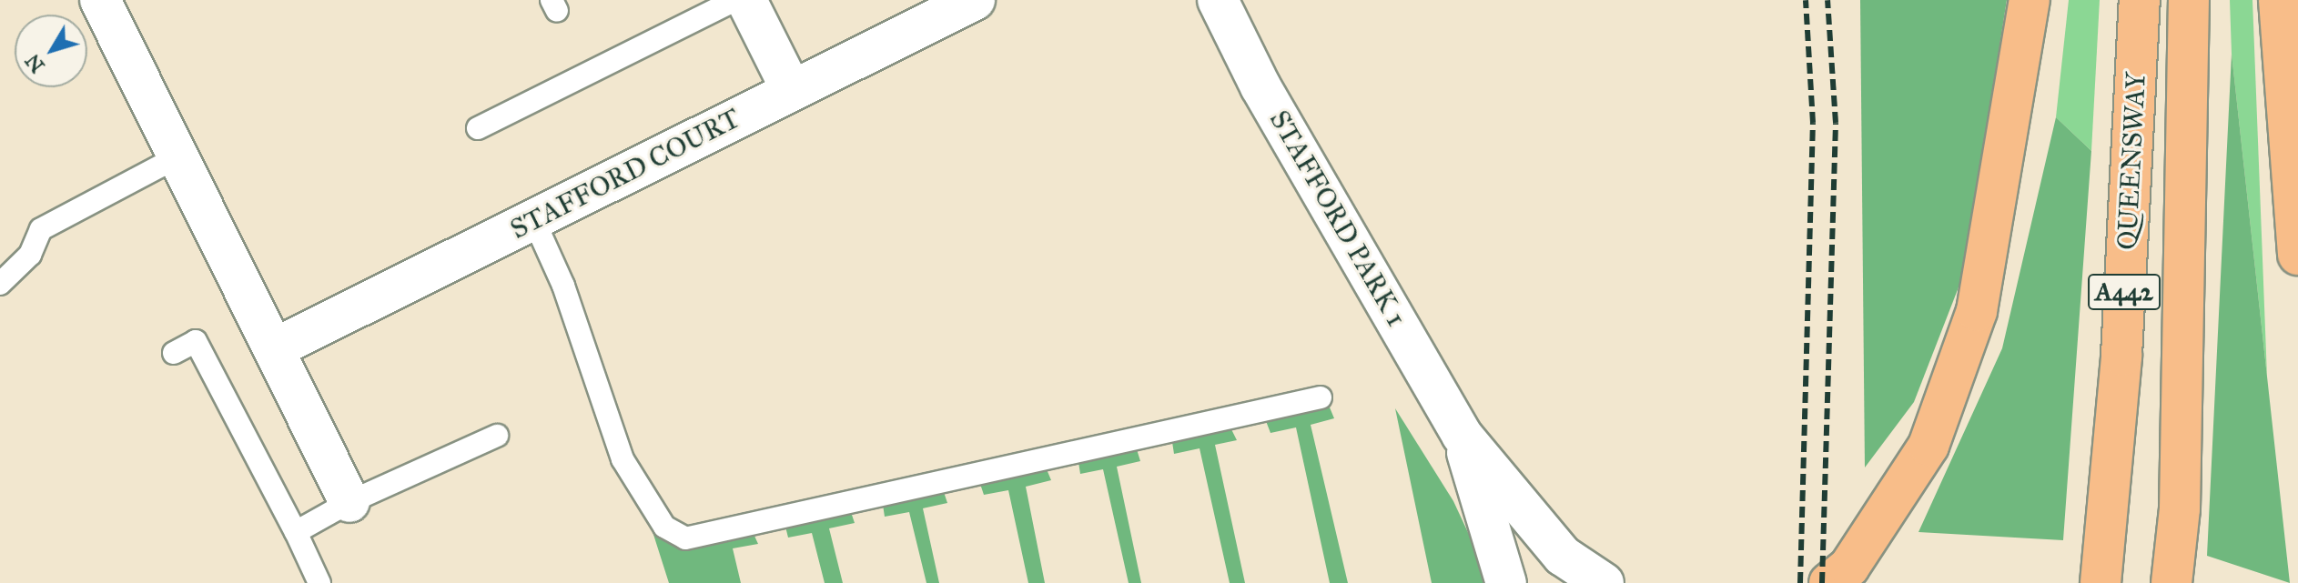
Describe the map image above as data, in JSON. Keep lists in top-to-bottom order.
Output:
{
  "streets": {
    "highway": ["QUEENSWAY", "A442"],
    "street": ["STAFFORD COURT", "STAFFORD PARK 1"]
  },
  "north": "bottom left"
}
